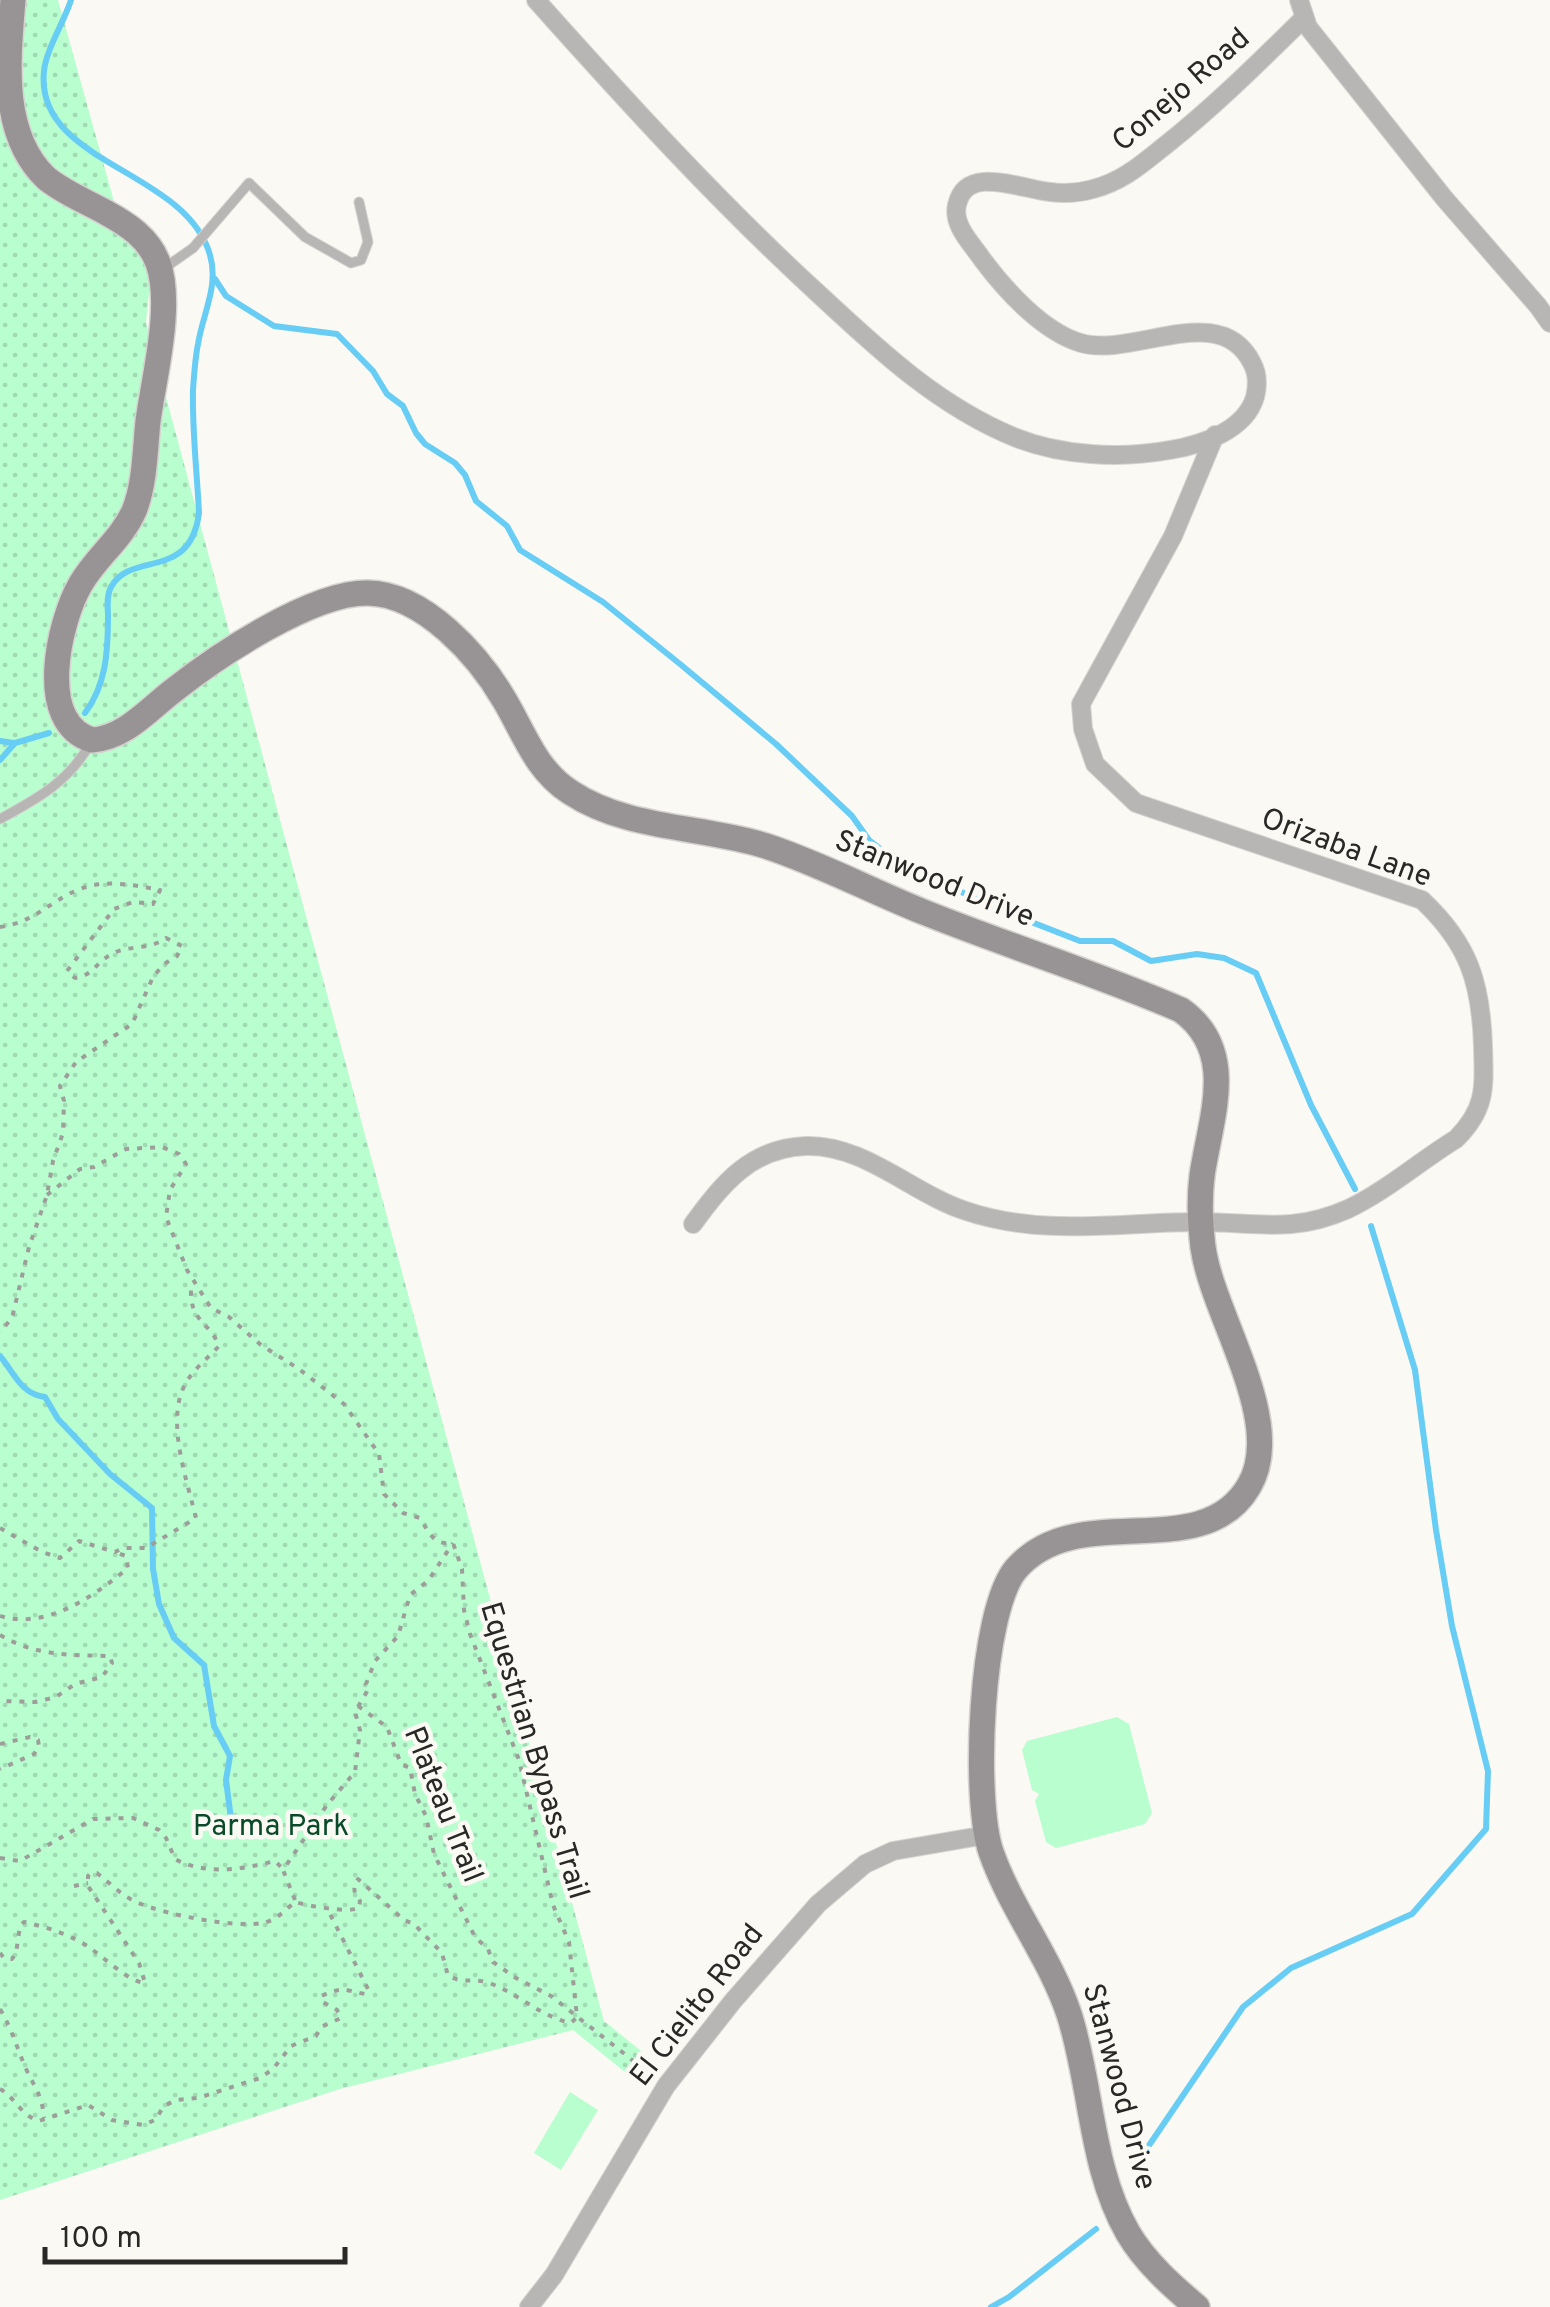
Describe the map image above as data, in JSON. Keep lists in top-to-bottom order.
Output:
{
  "streets": {
    "main road": ["Stanwood Drive"],
    "street": ["Conejo Road", "Orizaba Lane", "El Cielito Road"],
    "path": ["Equestrian Bypass Trail", "Plateau Trail"]
  },
  "crossings": [
    ["Conejo Road", "Orizaba Lane"],
    ["Orizaba Lane", "Stanwood Drive"],
    ["Stanwood Drive", "El Cielito Road"],
    ["Equestrian Bypass Trail", "Plateau Trail"],
    ["Plateau Trail", "El Cielito Road"]
  ],
  "parks": ["Parma Park"],
  "scale_bar": "100 m"
}
